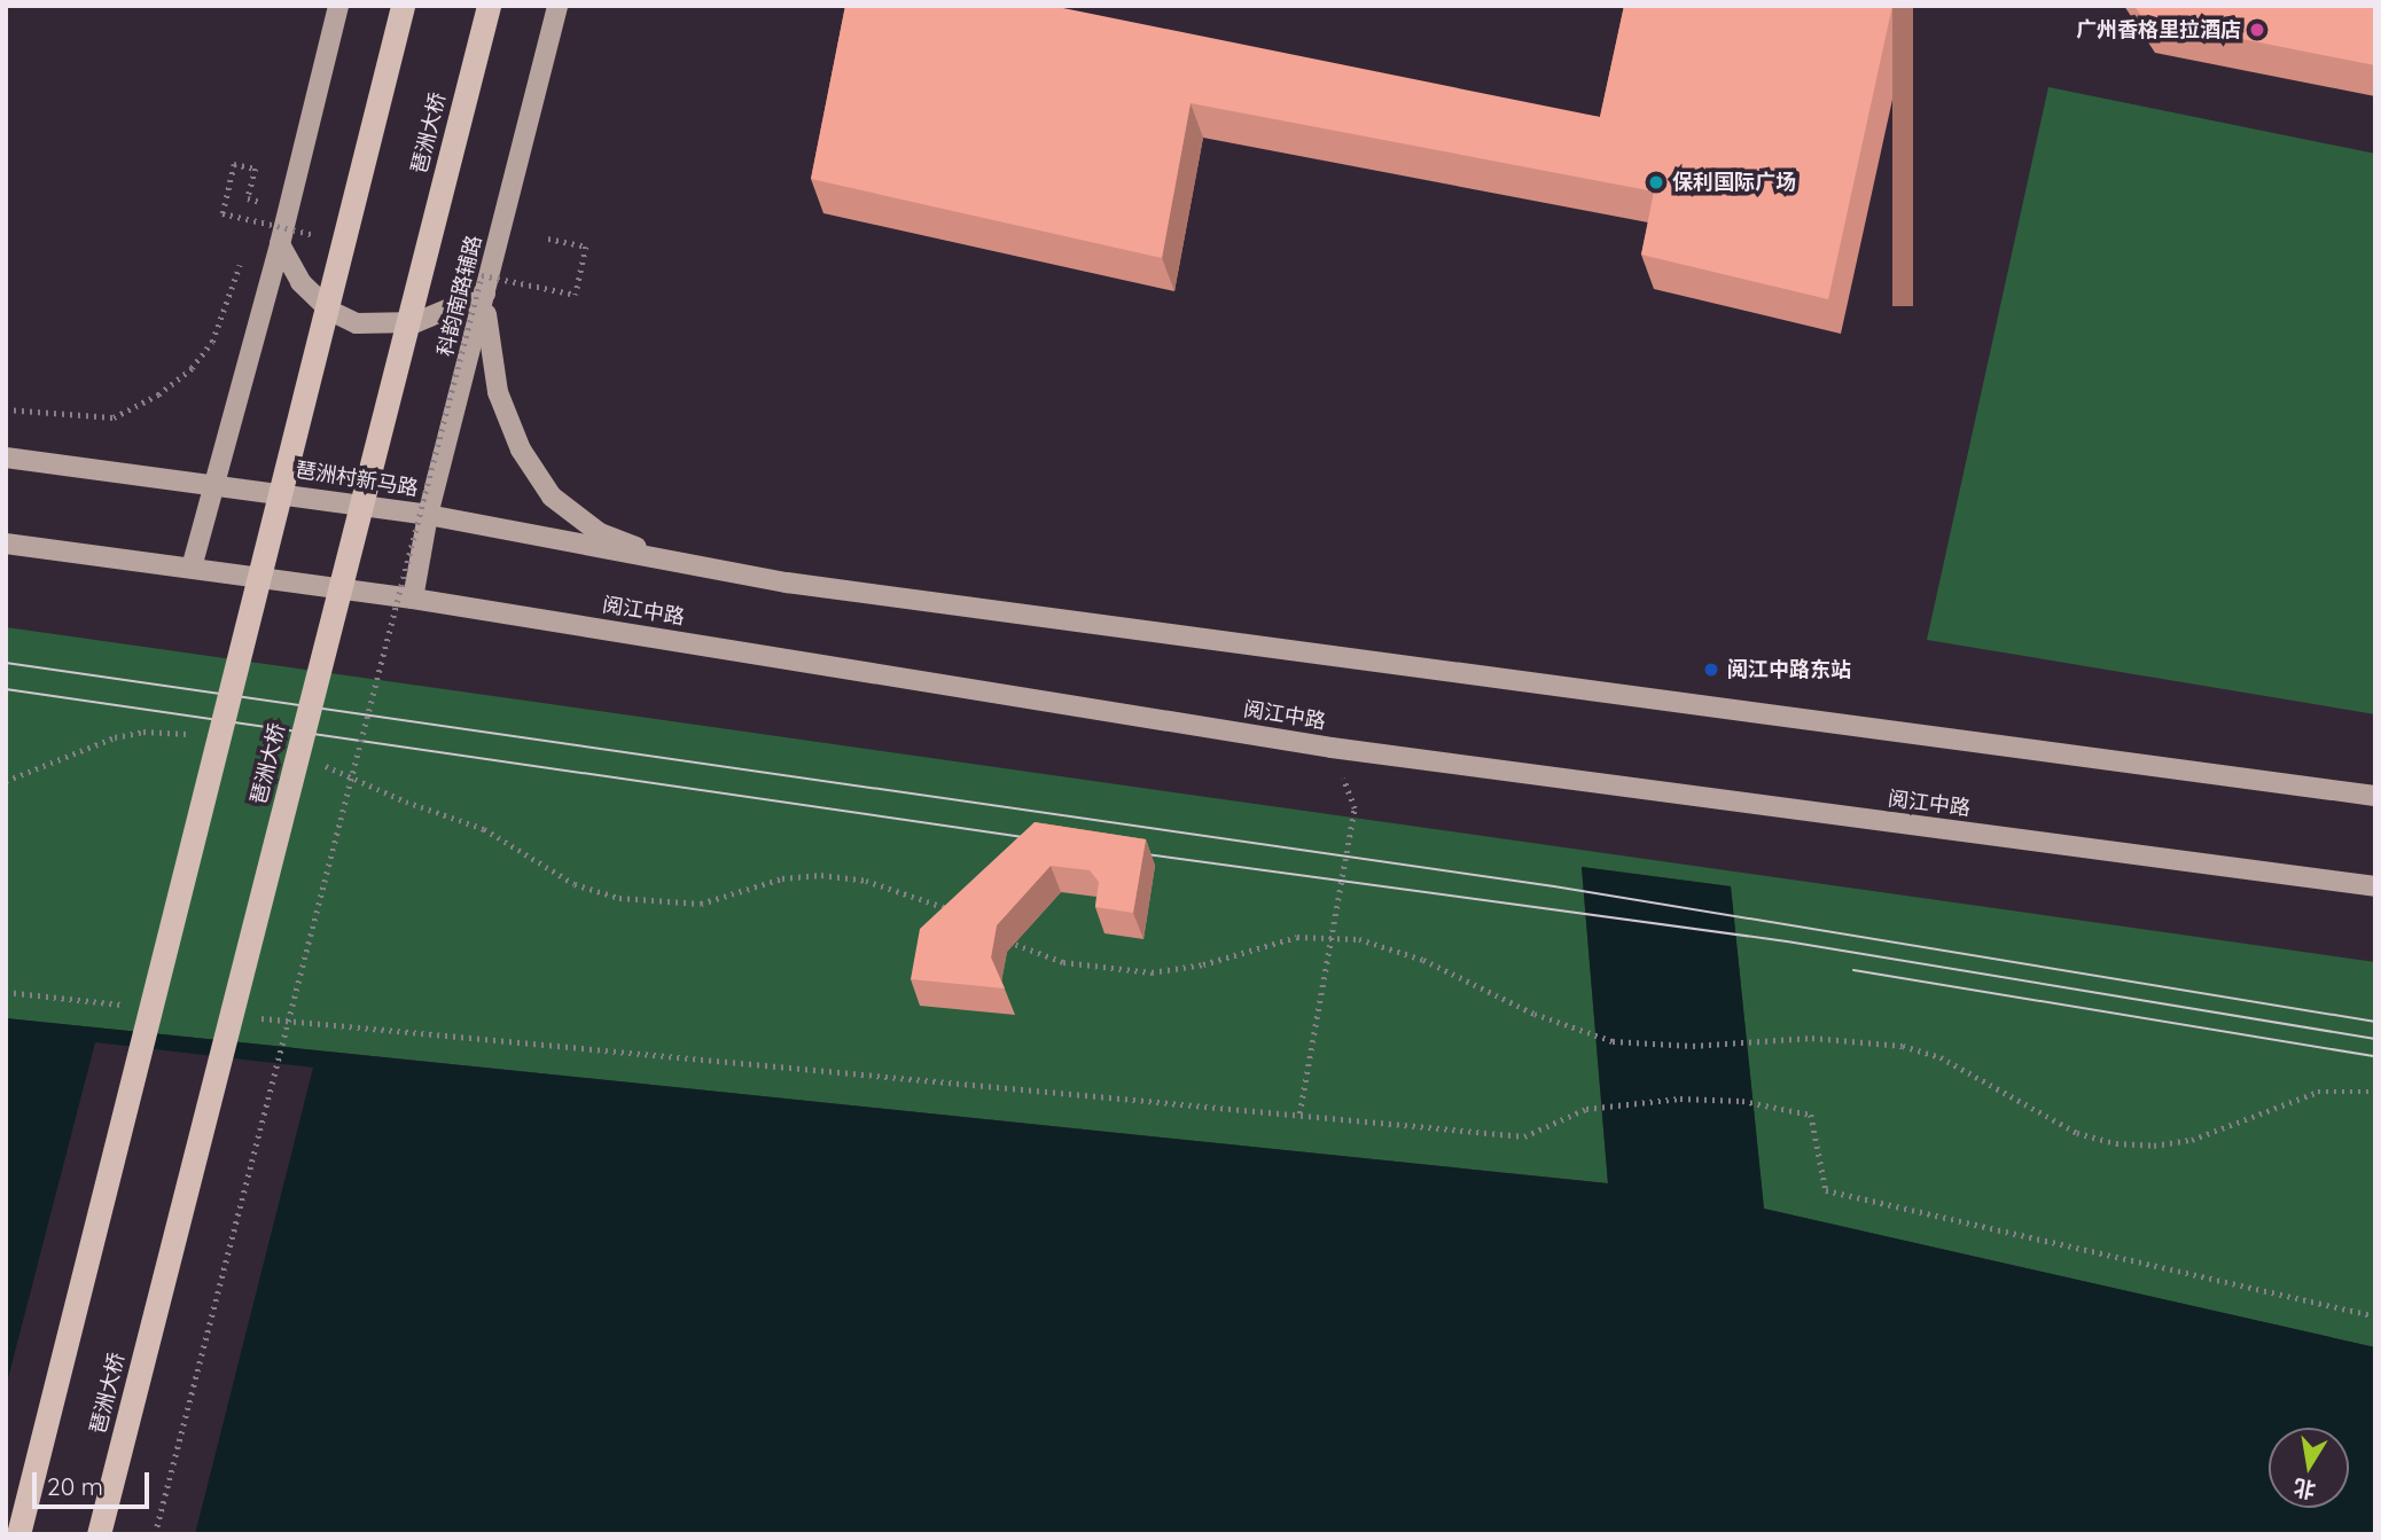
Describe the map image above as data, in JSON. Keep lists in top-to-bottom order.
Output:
{
  "streets": {
    "highway": ["琶洲大桥"],
    "main road": ["科韵南路辅路", "琶洲村新马路", "阅江中路"]
  },
  "crossings": [
    ["科韵南路辅路", "琶洲村新马路"],
    ["科韵南路辅路", "阅江中路"]
  ],
  "places": ["广州香格里拉酒店", "保利国际广场", "阅江中路东站"],
  "scale_bar": "20 m",
  "north": "bottom"
}
